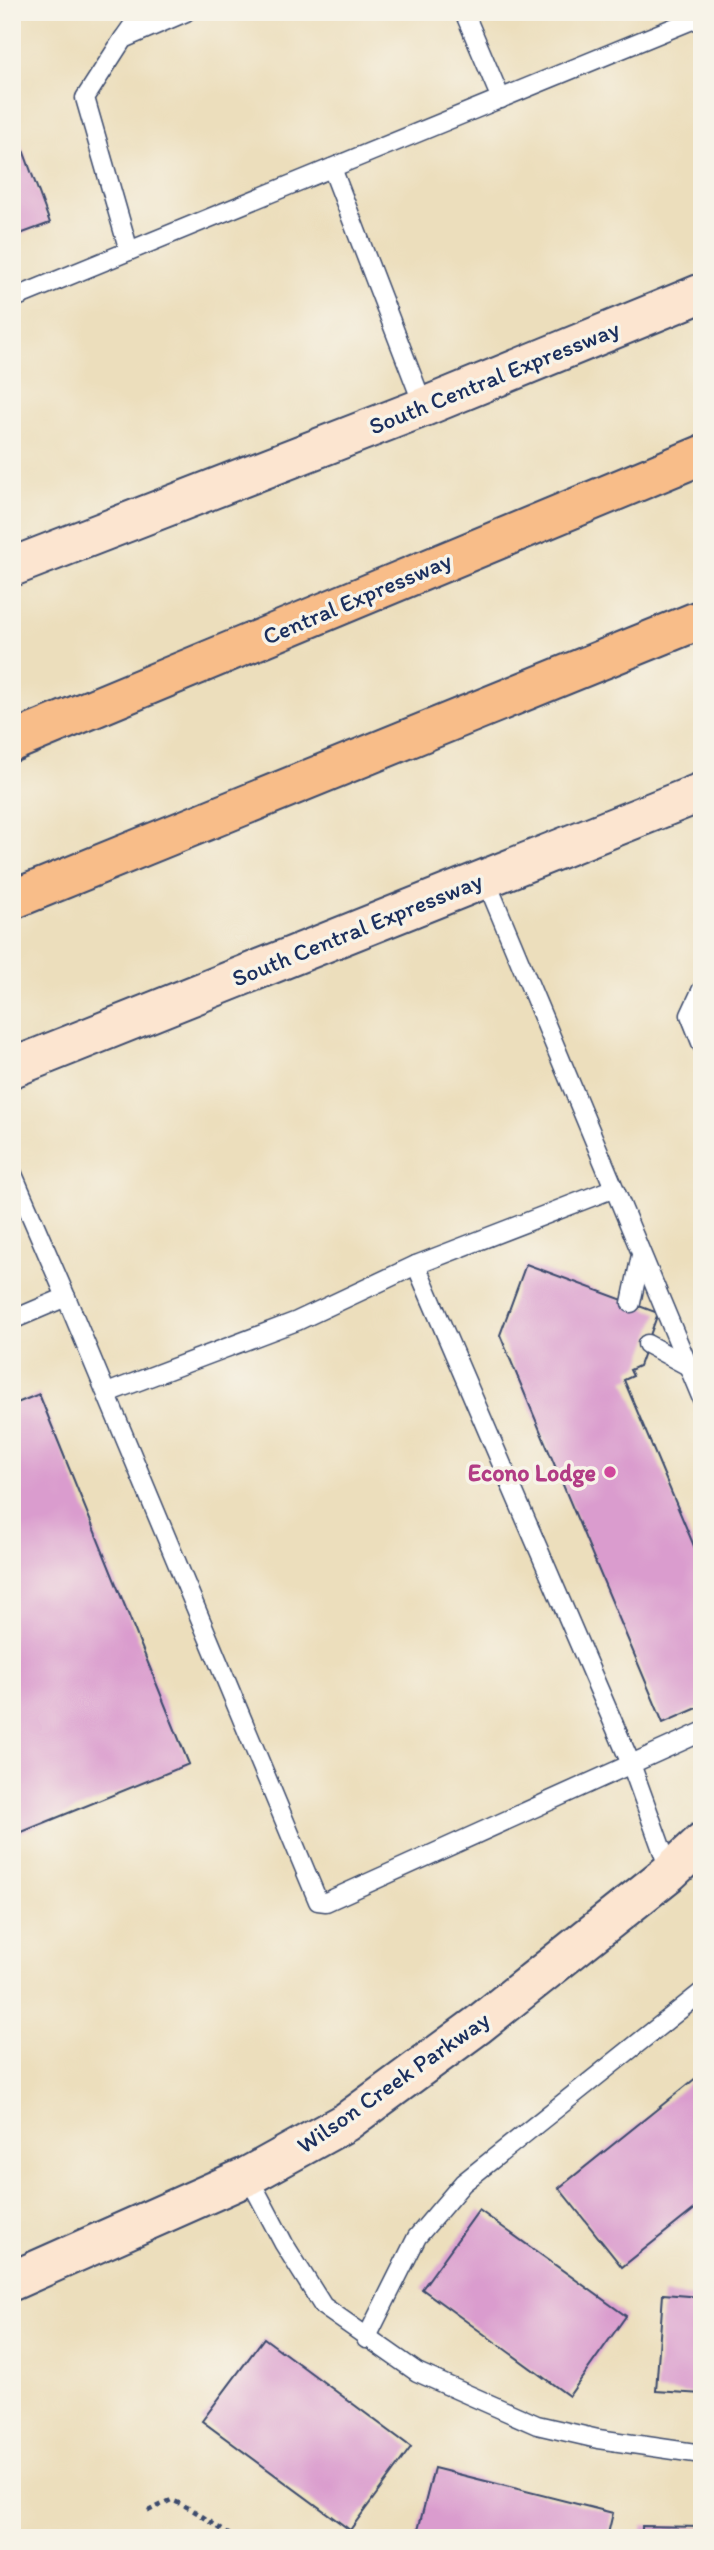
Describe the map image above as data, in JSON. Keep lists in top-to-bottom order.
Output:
{
  "streets": {
    "highway": ["Central Expressway"],
    "main road": ["South Central Expressway", "Wilson Creek Parkway"]
  },
  "places": ["Econo Lodge"]
}
